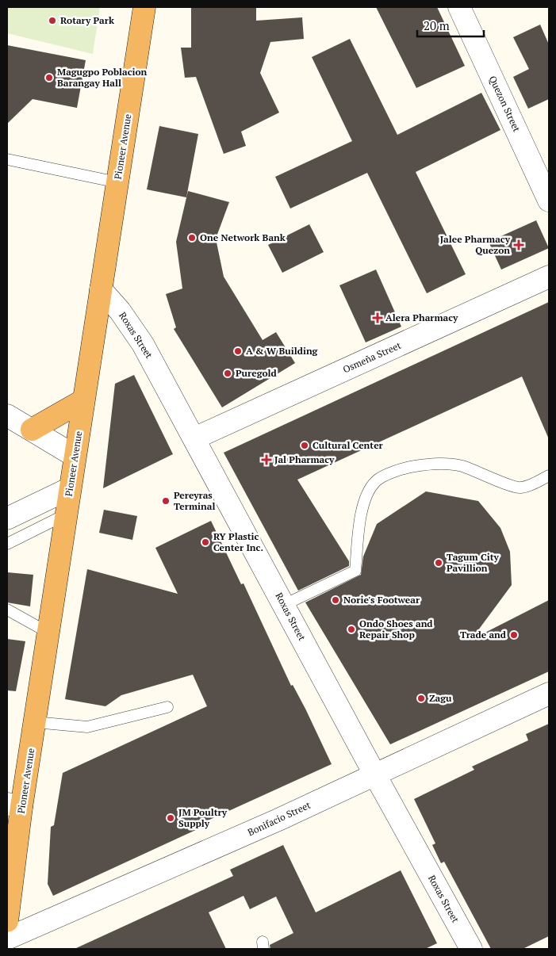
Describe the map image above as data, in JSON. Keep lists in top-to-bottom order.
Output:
{
  "streets": {
    "highway": ["Pioneer Avenue"],
    "street": [
      "Quezon Street",
      "Roxas Street",
      "Osmeña Street",
      "Bonifacio Street"
    ]
  },
  "crossings": [
    ["Pioneer Avenue", "Roxas Street"],
    ["Roxas Street", "Osmeña Street"],
    ["Roxas Street", "Bonifacio Street"]
  ],
  "places": {
    "other": [
      "Rotary Park",
      "Magugpo Poblacion Barangay Hall",
      "One Network Bank",
      "A & W Building",
      "Puregold",
      "Cultural Center",
      "Pereyras Terminal",
      "RY Plastic Center Inc.",
      "Tagum City Pavillion",
      "Norie's Footwear",
      "Ondo Shoes and Repair Shop",
      "Trade and",
      "Zagu",
      "JM Poultry Supply"
    ],
    "health": ["Jalee Pharmacy Quezon", "Alera Pharmacy", "Jal Pharmacy"]
  },
  "scale_bar": "20 m"
}
